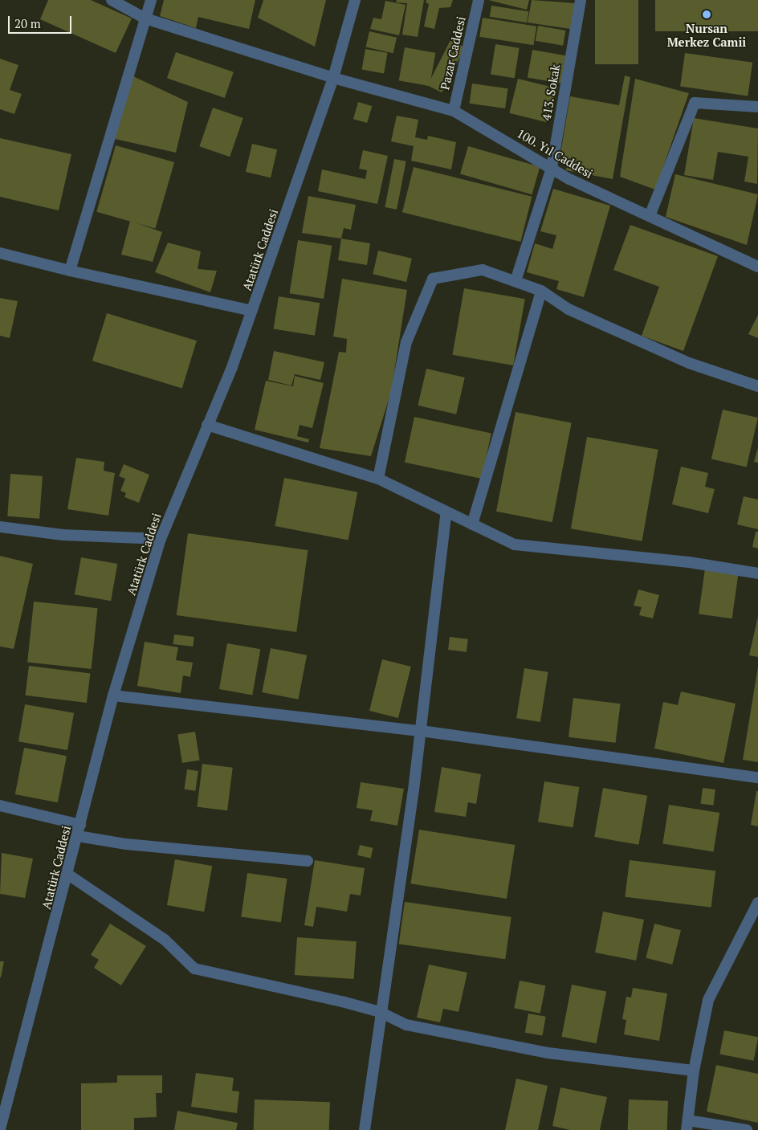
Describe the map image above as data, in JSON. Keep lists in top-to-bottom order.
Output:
{
  "streets": {
    "street": [
      "Pazar Caddesi",
      "413. Sokak",
      "100. Yıl Caddesi",
      "Atatürk Caddesi"
    ]
  },
  "crossings": [
    ["Pazar Caddesi", "100. Yıl Caddesi"],
    ["413. Sokak", "100. Yıl Caddesi"],
    ["100. Yıl Caddesi", "Atatürk Caddesi"]
  ],
  "places": ["Nursan Merkez Camii"],
  "scale_bar": "20 m"
}
